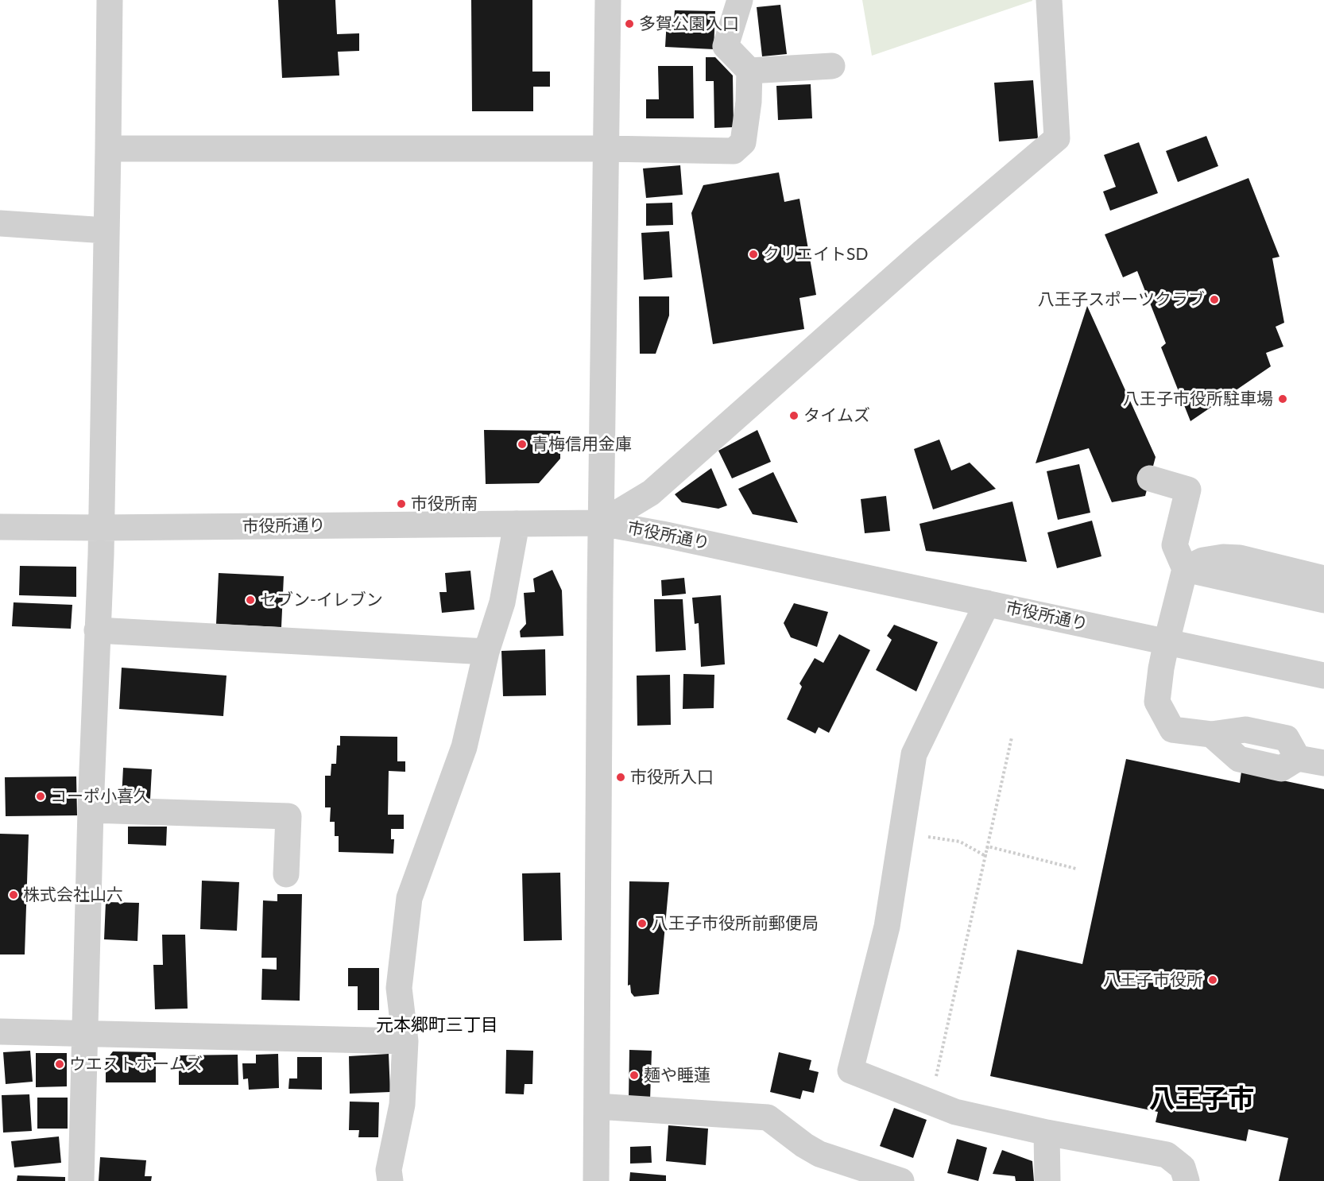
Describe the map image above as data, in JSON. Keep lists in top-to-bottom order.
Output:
{
  "streets": {
    "street": ["市役所通り"]
  },
  "districts": ["元本郷町三丁目", "八王子市"],
  "places": [
    "多賀公園入口",
    "クリエイトSD",
    "八王子スポーツクラブ",
    "八王子市役所駐車場",
    "タイムズ",
    "青梅信用金庫",
    "市役所南",
    "セブン-イレブン",
    "市役所入口",
    "コーポ小喜久",
    "株式会社山六",
    "八王子市役所前郵便局",
    "八王子市役所",
    "ウエストホームズ",
    "麺や睡蓮"
  ]
}
